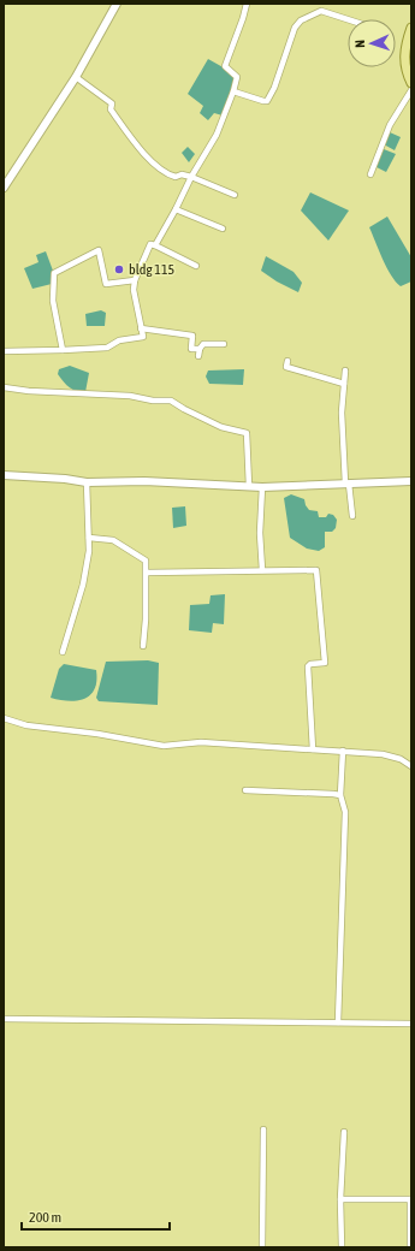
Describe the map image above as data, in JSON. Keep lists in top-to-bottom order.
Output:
{
  "places": ["bldg 115"],
  "scale_bar": "200 m",
  "north": "left"
}
